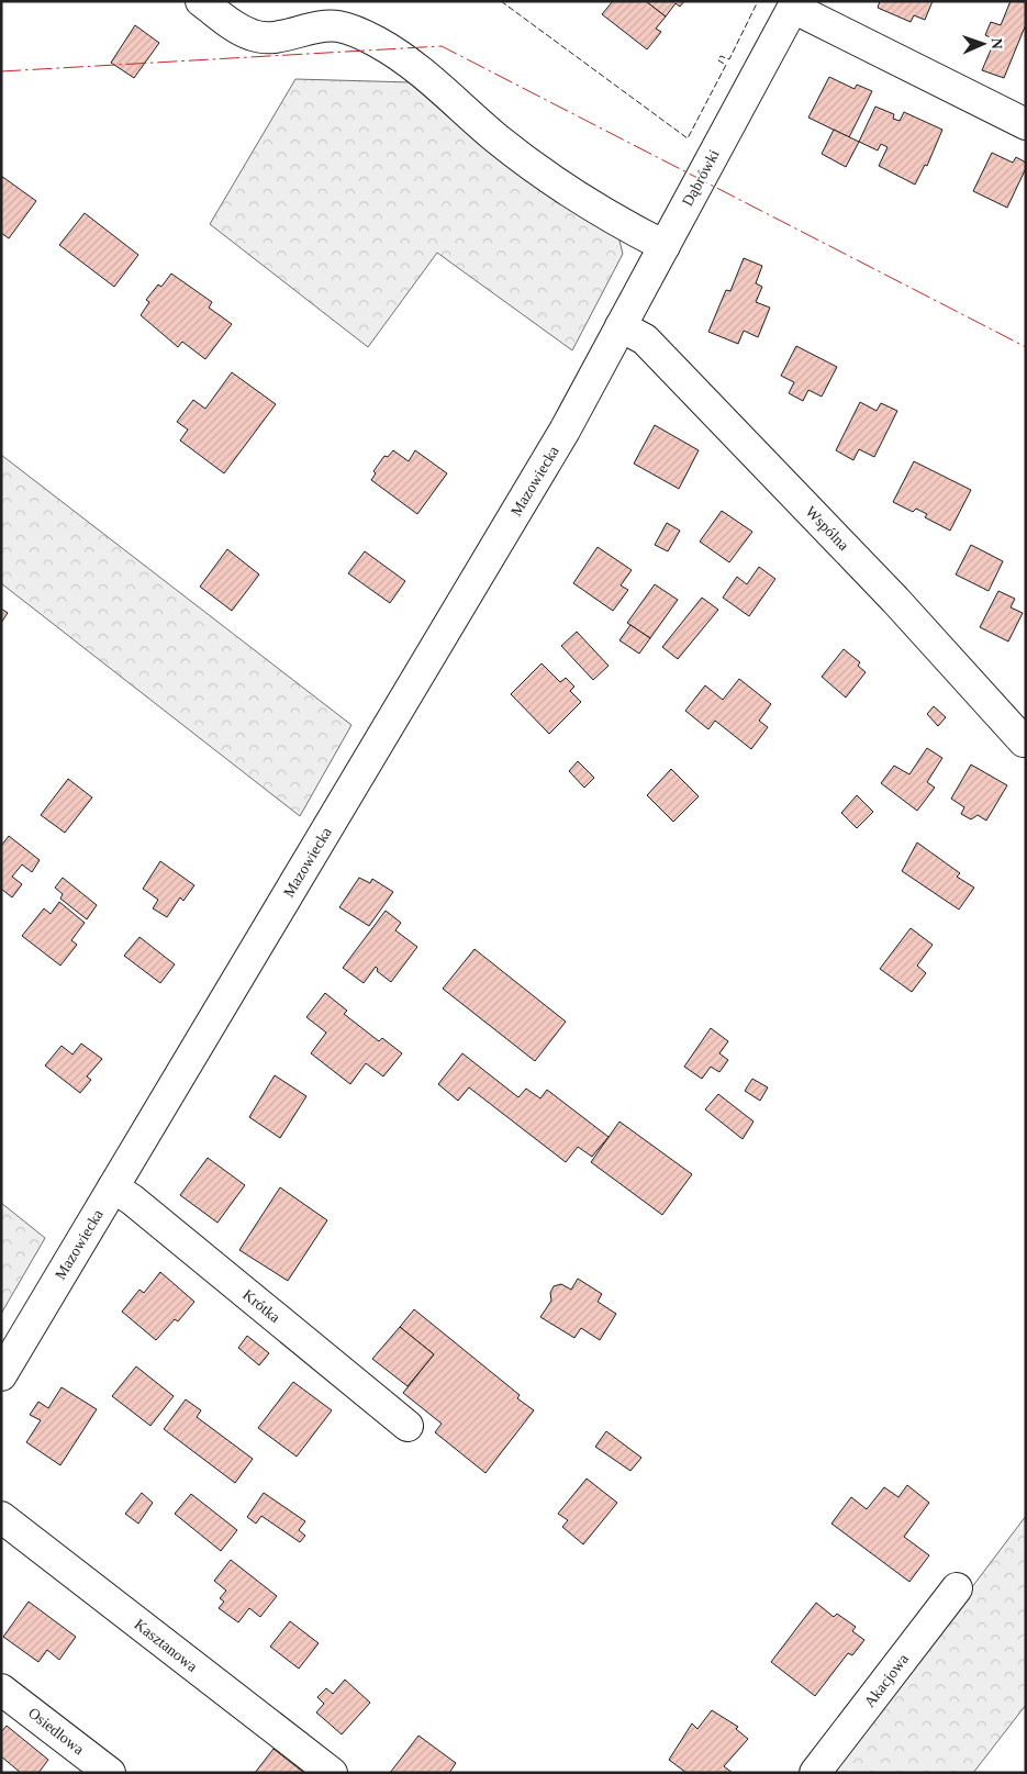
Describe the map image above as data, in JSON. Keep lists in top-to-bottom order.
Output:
{
  "streets": {
    "street": [
      "Dąbrówki",
      "Mazowiecka",
      "Wspólna",
      "Krótka",
      "Kasztanowa",
      "Akacjowa",
      "Osiedlowa"
    ]
  },
  "crossings": [
    ["Dąbrówki", "Mazowiecka"],
    ["Dąbrówki", "Wspólna"],
    ["Mazowiecka", "Wspólna"],
    ["Mazowiecka", "Krótka"]
  ],
  "north": "right"
}
